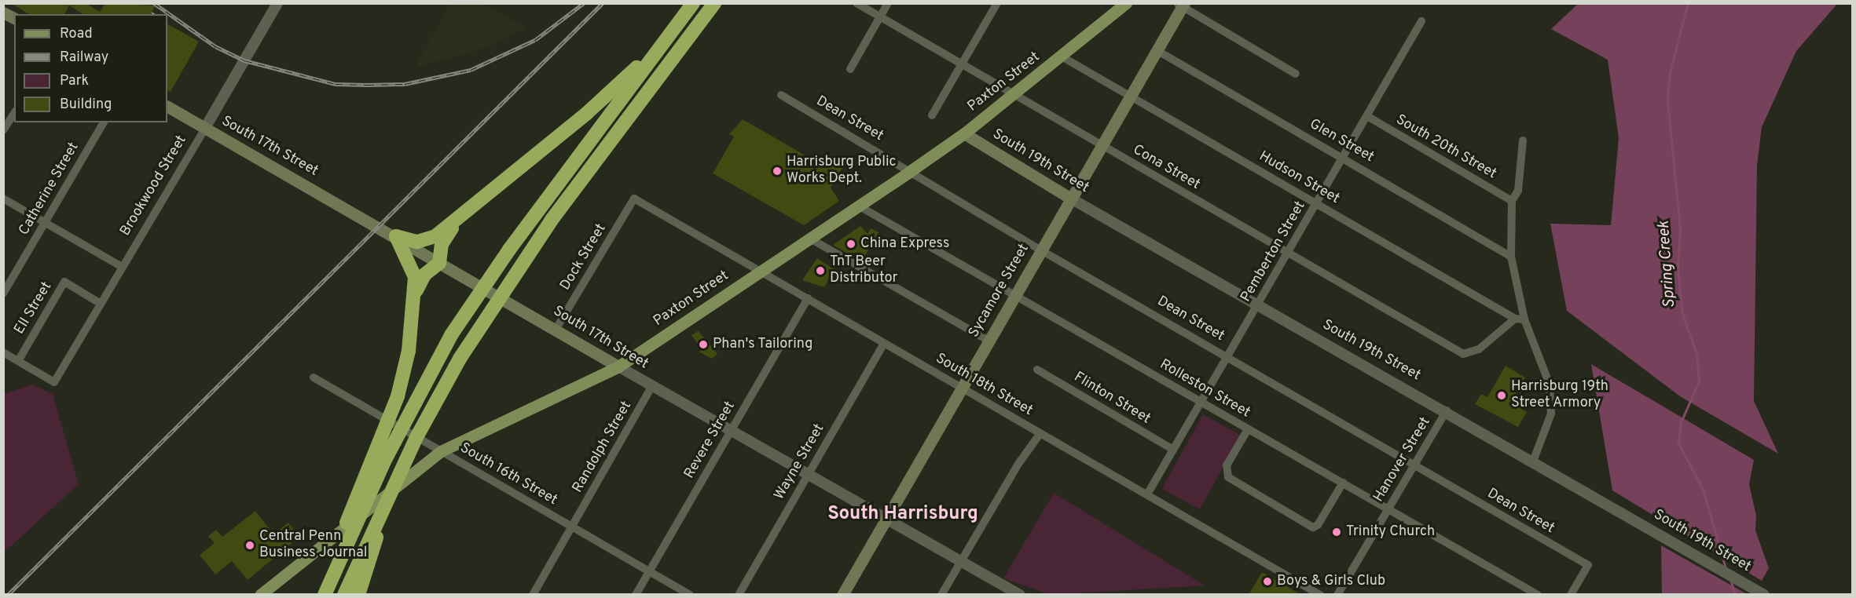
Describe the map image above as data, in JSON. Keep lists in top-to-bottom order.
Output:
{
  "streets": {
    "main road": [
      "Paxton Street",
      "South 17th Street",
      "South 19th Street",
      "Sycamore Street"
    ],
    "street": [
      "Dean Street",
      "Glen Street",
      "South 20th Street",
      "Cona Street",
      "Hudson Street",
      "Brookwood Street",
      "Catherine Street",
      "Pemberton Street",
      "Dock Street",
      "Ell Street",
      "South 18th Street",
      "Rolleston Street",
      "Flinton Street",
      "Revere Street",
      "Randolph Street",
      "Hanover Street",
      "Wayne Street",
      "South 16th Street"
    ]
  },
  "crossings": [
    ["Paxton Street", "Dean Street"],
    ["Paxton Street", "South 17th Street"],
    ["Paxton Street", "South 19th Street"],
    ["Paxton Street", "Cona Street"],
    ["Paxton Street", "Hudson Street"],
    ["Paxton Street", "South 18th Street"],
    ["Paxton Street", "Rolleston Street"],
    ["Paxton Street", "South 16th Street"],
    ["Dean Street", "Pemberton Street"],
    ["Dean Street", "Sycamore Street"],
    ["Dean Street", "Hanover Street"],
    ["Glen Street", "Pemberton Street"],
    ["Glen Street", "Sycamore Street"],
    ["South 17th Street", "Brookwood Street"],
    ["South 17th Street", "Dock Street"],
    ["South 17th Street", "Sycamore Street"],
    ["South 17th Street", "Revere Street"],
    ["South 17th Street", "Randolph Street"],
    ["South 17th Street", "Wayne Street"],
    ["South 20th Street", "Pemberton Street"],
    ["South 19th Street", "Pemberton Street"],
    ["South 19th Street", "Sycamore Street"],
    ["South 19th Street", "Hanover Street"],
    ["Cona Street", "Hudson Street"],
    ["Cona Street", "Pemberton Street"],
    ["Cona Street", "Sycamore Street"],
    ["Hudson Street", "Pemberton Street"],
    ["Hudson Street", "Sycamore Street"],
    ["Brookwood Street", "Ell Street"],
    ["Pemberton Street", "South 18th Street"],
    ["Pemberton Street", "Rolleston Street"],
    ["Pemberton Street", "Flinton Street"],
    ["Dock Street", "South 18th Street"],
    ["Sycamore Street", "South 18th Street"],
    ["Sycamore Street", "Rolleston Street"],
    ["South 18th Street", "Revere Street"],
    ["South 18th Street", "Wayne Street"],
    ["Rolleston Street", "Hanover Street"],
    ["Revere Street", "South 16th Street"],
    ["Randolph Street", "South 16th Street"]
  ],
  "districts": ["South Harrisburg"],
  "water": ["Spring Creek"],
  "places": [
    "Harrisburg Public Works Dept.",
    "China Express",
    "TnT Beer Distributor",
    "Phan's Tailoring",
    "Harrisburg 19th Street Armory",
    "Trinity Church",
    "Central Penn Business Journal",
    "Boys & Girls Club"
  ],
  "legend": [
    "Road",
    "Railway",
    "Park",
    "Building"
  ]
}
